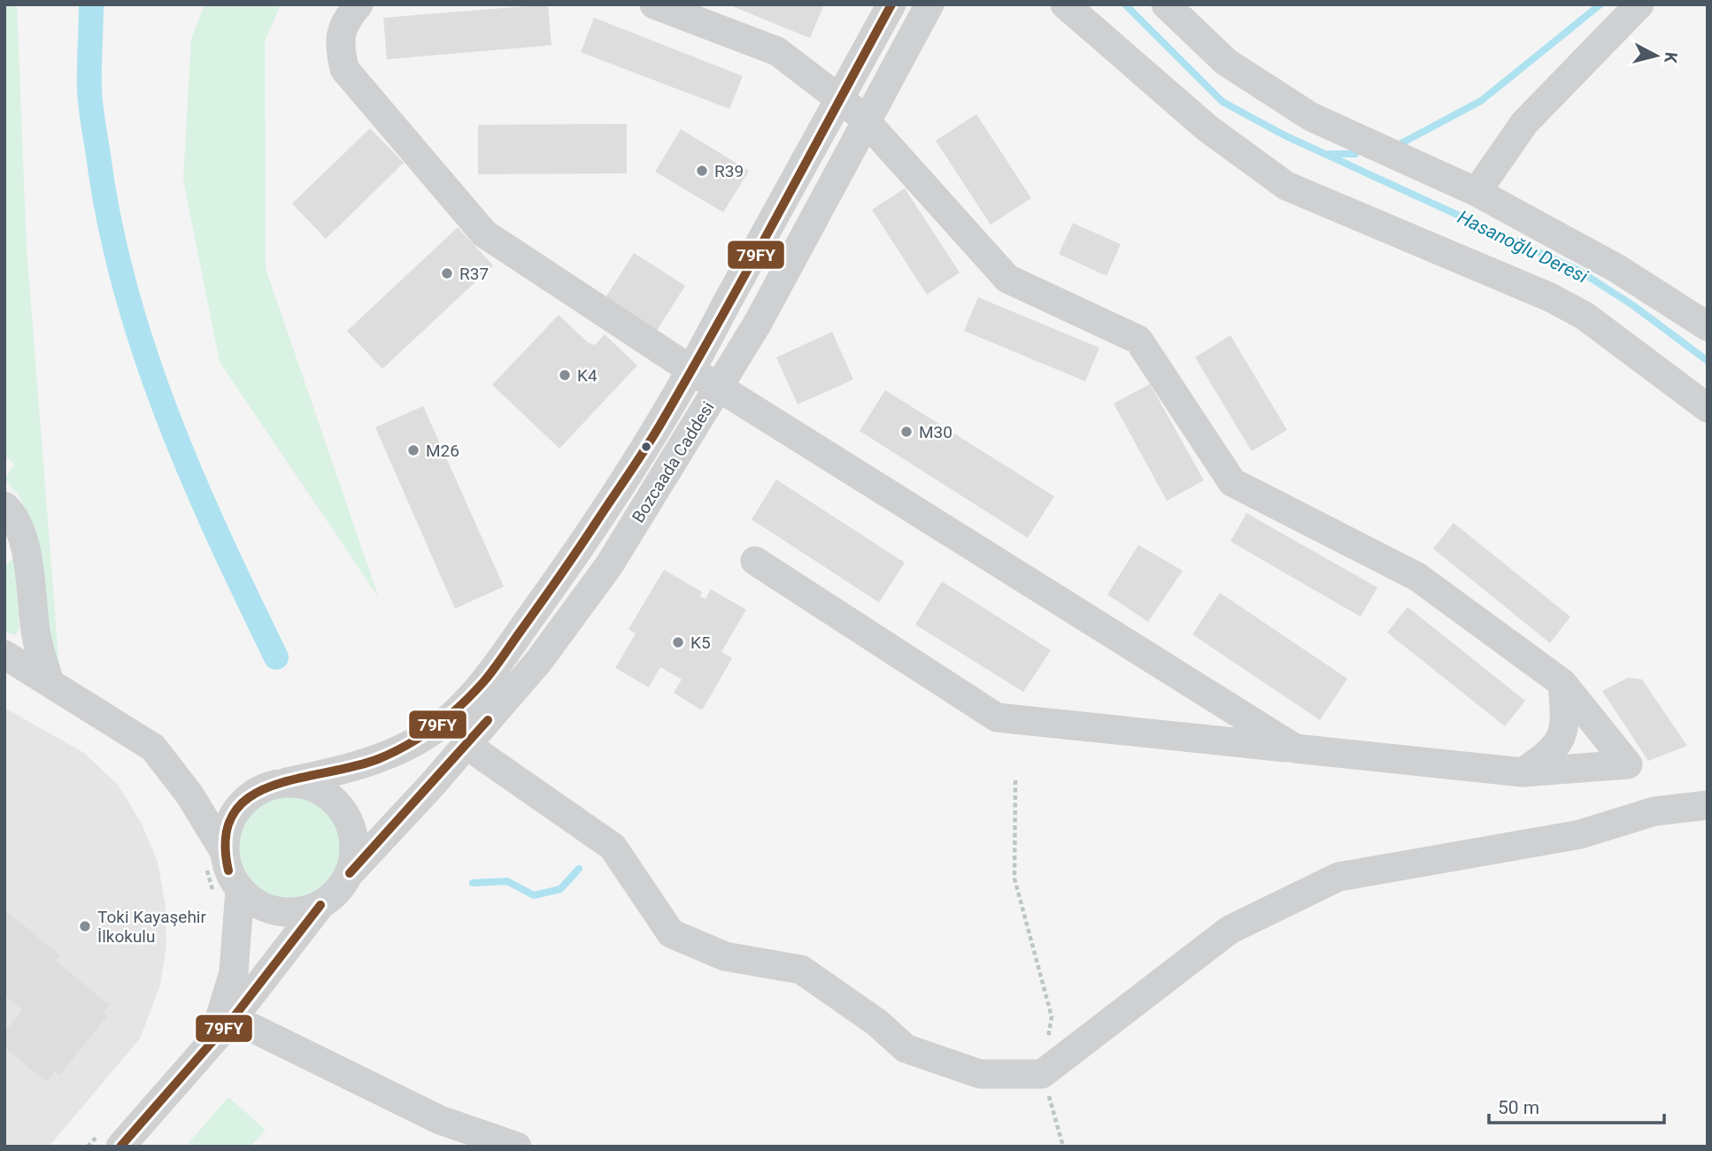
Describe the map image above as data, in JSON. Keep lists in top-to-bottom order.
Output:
{
  "streets": {
    "street": ["Bozcaada Caddesi"]
  },
  "water": ["Hasanoğlu Deresi"],
  "places": [
    "R39",
    "R37",
    "K4",
    "M30",
    "M26",
    "K5",
    "Toki Kayaşehir İlkokulu"
  ],
  "lines": ["transit line 79FY"],
  "scale_bar": "50 m",
  "north": "right"
}
